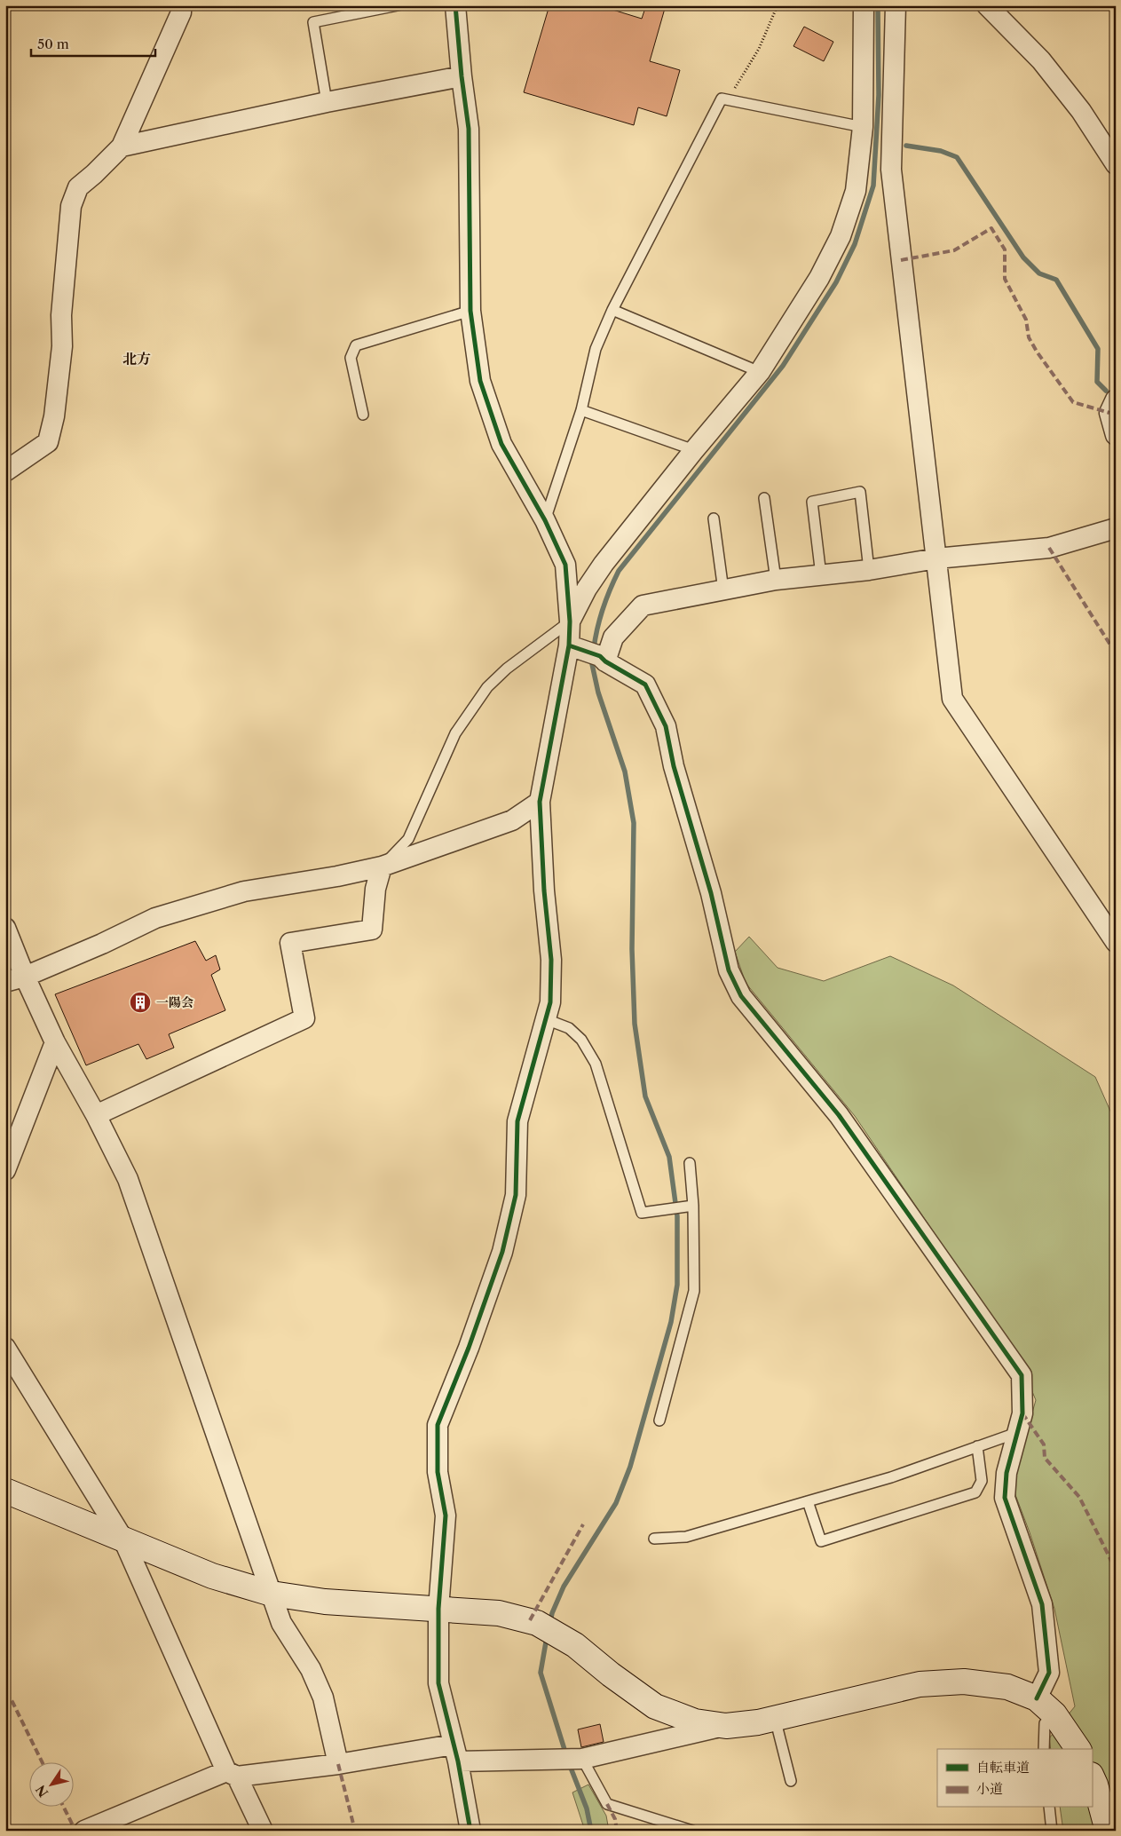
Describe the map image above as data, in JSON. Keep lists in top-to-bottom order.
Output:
{
  "districts": ["北方"],
  "places": {
    "building": ["一陽会"]
  },
  "legend": ["自転車道", "小道"],
  "scale_bar": "50 m",
  "north": "bottom left"
}
